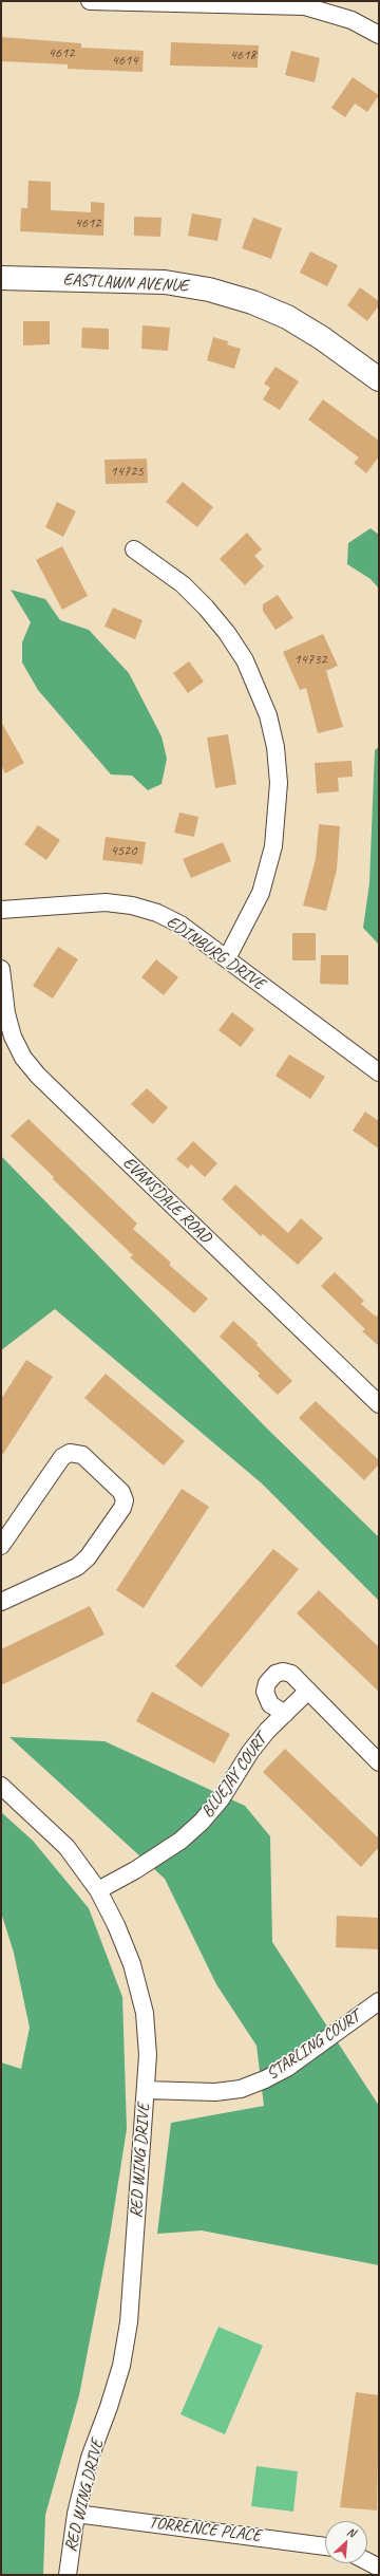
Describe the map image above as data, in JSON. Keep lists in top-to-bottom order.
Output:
{
  "streets": {
    "street": [
      "EASTLAWN AVENUE",
      "EDINBURG DRIVE",
      "EVANSDALE ROAD",
      "BLUEJAY COURT",
      "STARLING COURT",
      "RED WING DRIVE",
      "TORRENCE PLACE"
    ]
  },
  "crossings": [
    ["BLUEJAY COURT", "RED WING DRIVE"],
    ["STARLING COURT", "RED WING DRIVE"],
    ["RED WING DRIVE", "TORRENCE PLACE"]
  ],
  "house_numbers": [
    "4612",
    "4618",
    "4614",
    "4612",
    "14725",
    "14732",
    "4520"
  ],
  "north": "top right"
}
